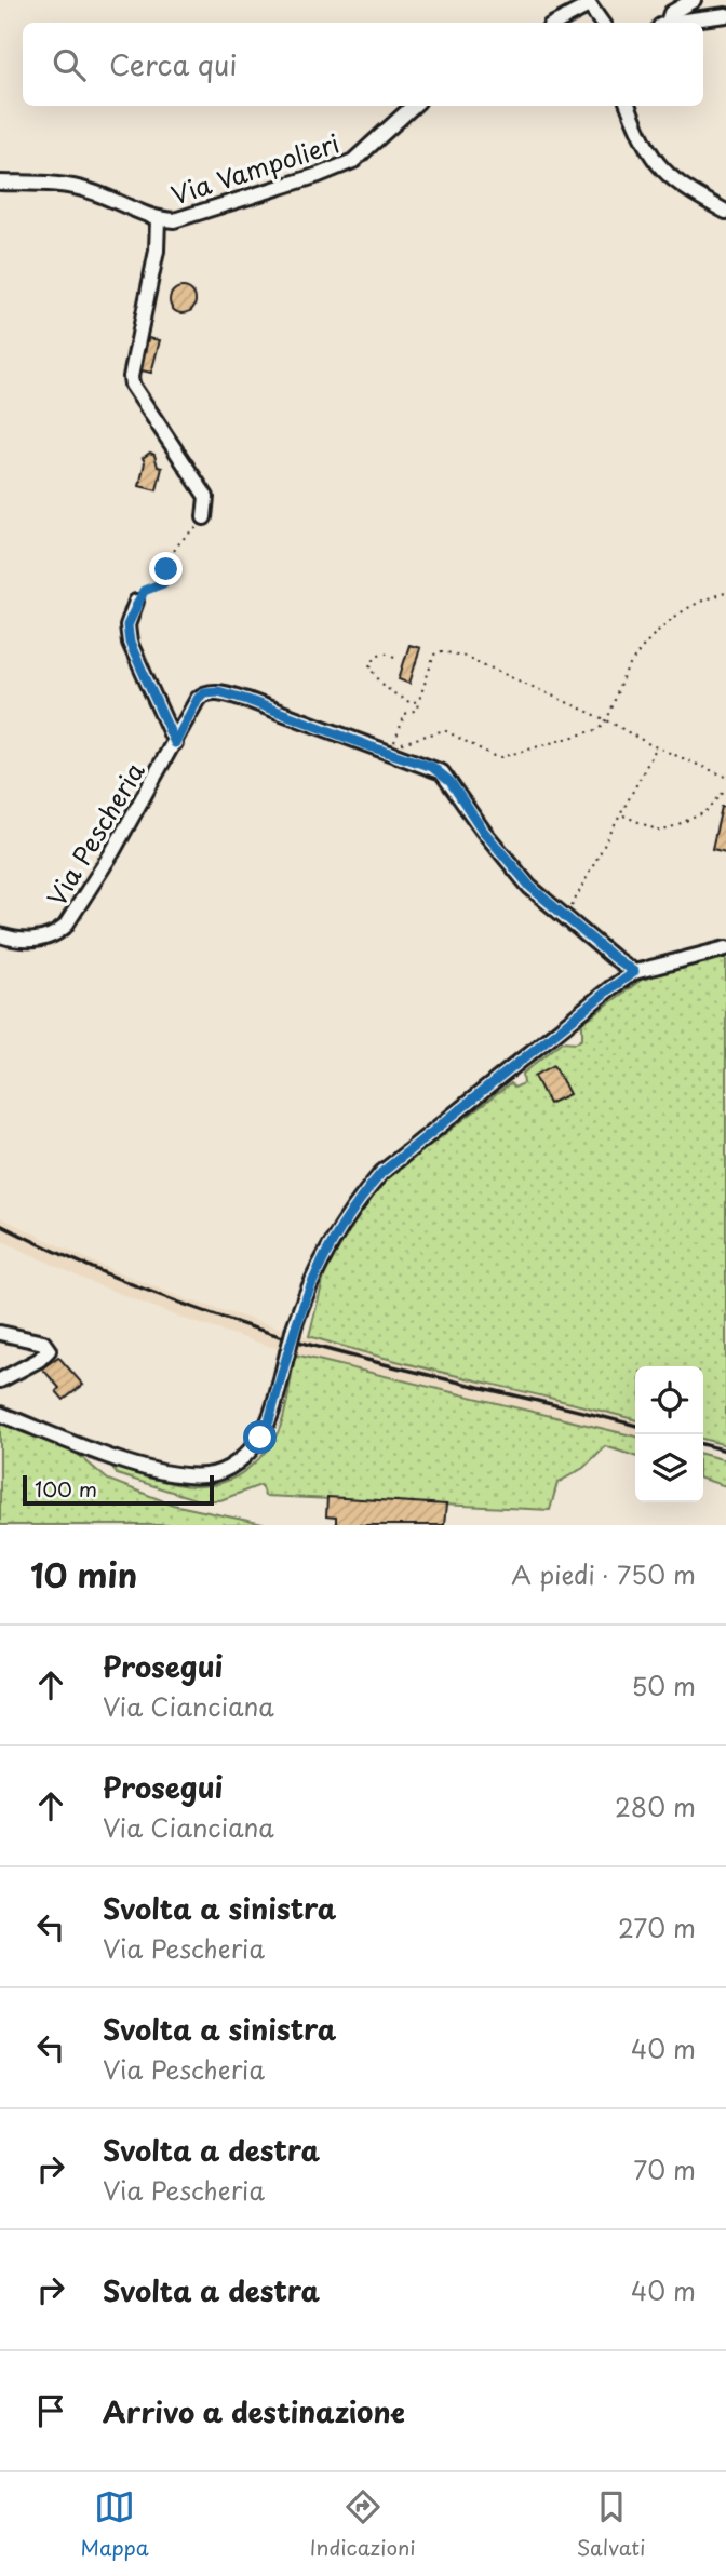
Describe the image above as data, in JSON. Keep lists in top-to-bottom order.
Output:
{
  "streets": {
    "street": ["Via Vampolieri", "Via Pescheria"]
  },
  "scale_bar": "100 m",
  "page": {
    "search": "Cerca qui",
    "scale": "100 m",
    "heading": ["10 min", "A piedi · 750 m"],
    "list": [
      ["Prosegui", "Via Cianciana", "50 m"],
      ["Prosegui", "Via Cianciana", "280 m"],
      ["Svolta a sinistra", "Via Pescheria", "270 m"],
      ["Svolta a sinistra", "Via Pescheria", "40 m"],
      ["Svolta a destra", "Via Pescheria", "70 m"],
      ["Svolta a destra", "40 m"],
      "Arrivo a destinazione"
    ],
    "nav": ["Mappa", "Indicazioni", "Salvati"]
  }
}
